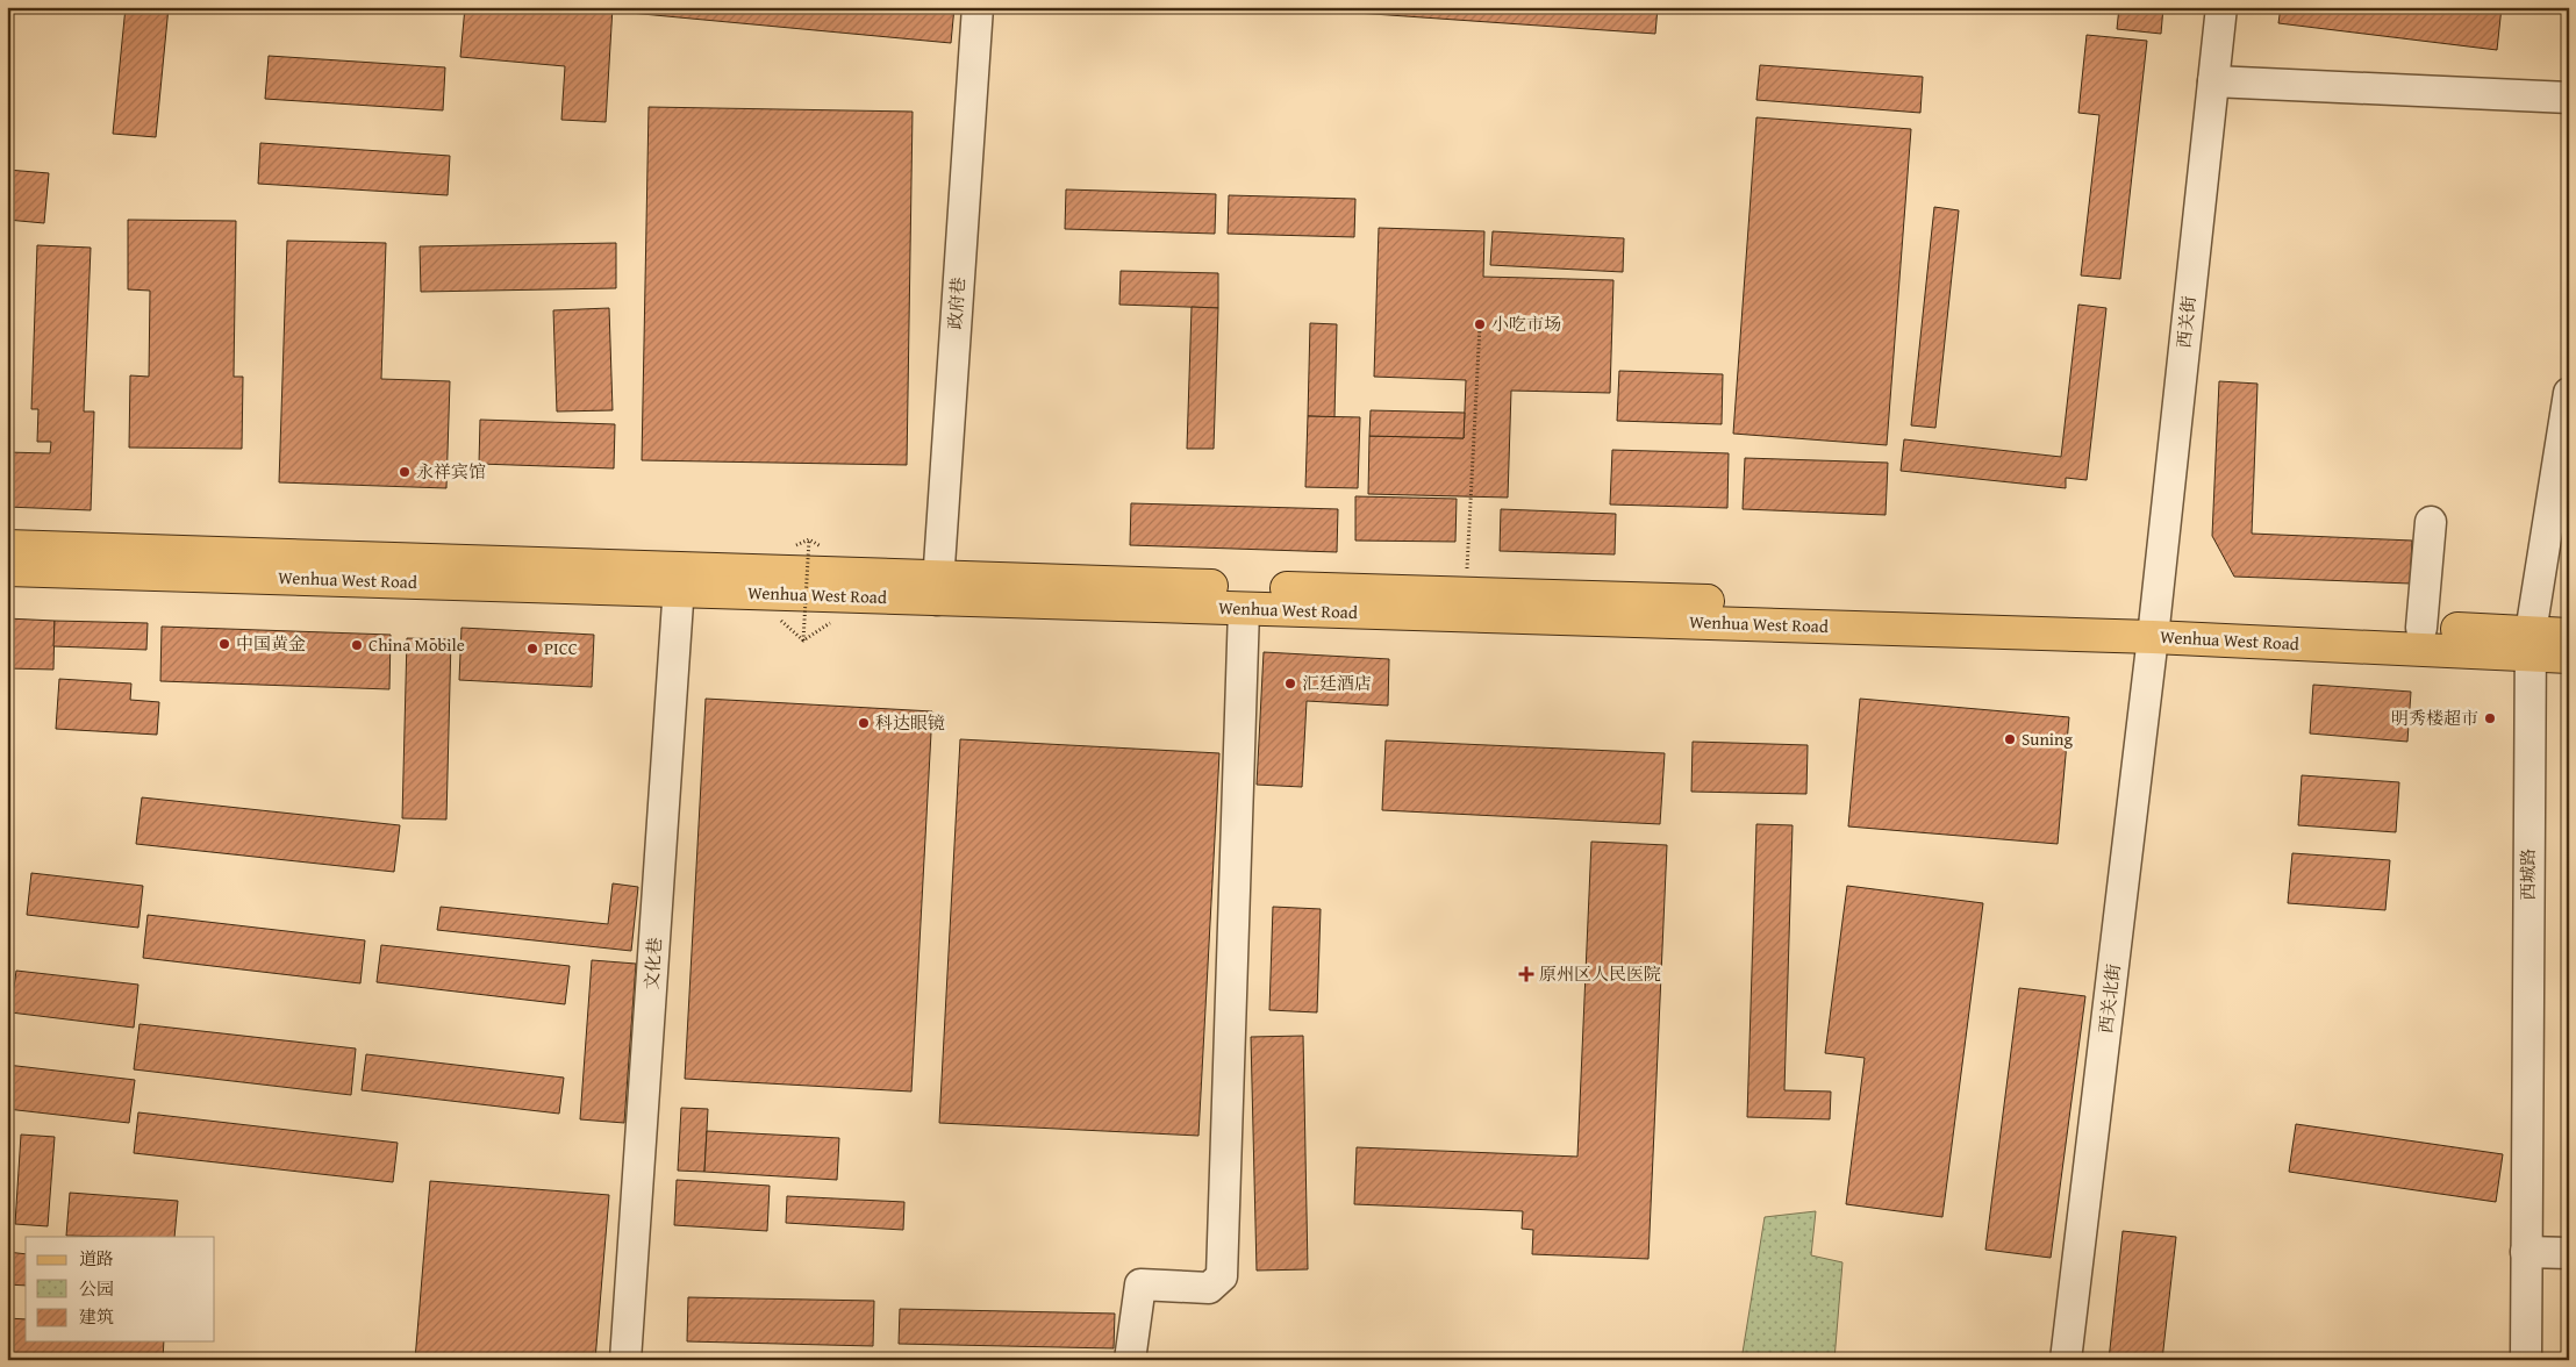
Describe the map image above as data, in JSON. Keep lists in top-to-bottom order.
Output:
{
  "streets": {
    "main road": ["Wenhua West Road"],
    "street": [
      "政府巷",
      "西关街",
      "西城路",
      "文化巷",
      "西关北街"
    ]
  },
  "crossings": [
    ["政府巷", "Wenhua West Road"],
    ["西关街", "Wenhua West Road"],
    ["西关街", "西关北街"],
    ["Wenhua West Road", "西城路"],
    ["Wenhua West Road", "文化巷"],
    ["Wenhua West Road", "西关北街"]
  ],
  "places": {
    "other": [
      "小吃市场",
      "永祥宾馆",
      "中国黄金",
      "China Mobile",
      "PICC",
      "汇廷酒店",
      "明秀楼超市",
      "科达眼镜",
      "Suning"
    ],
    "health": ["原州区人民医院"]
  },
  "legend": ["道路", "公园", "建筑"]
}
